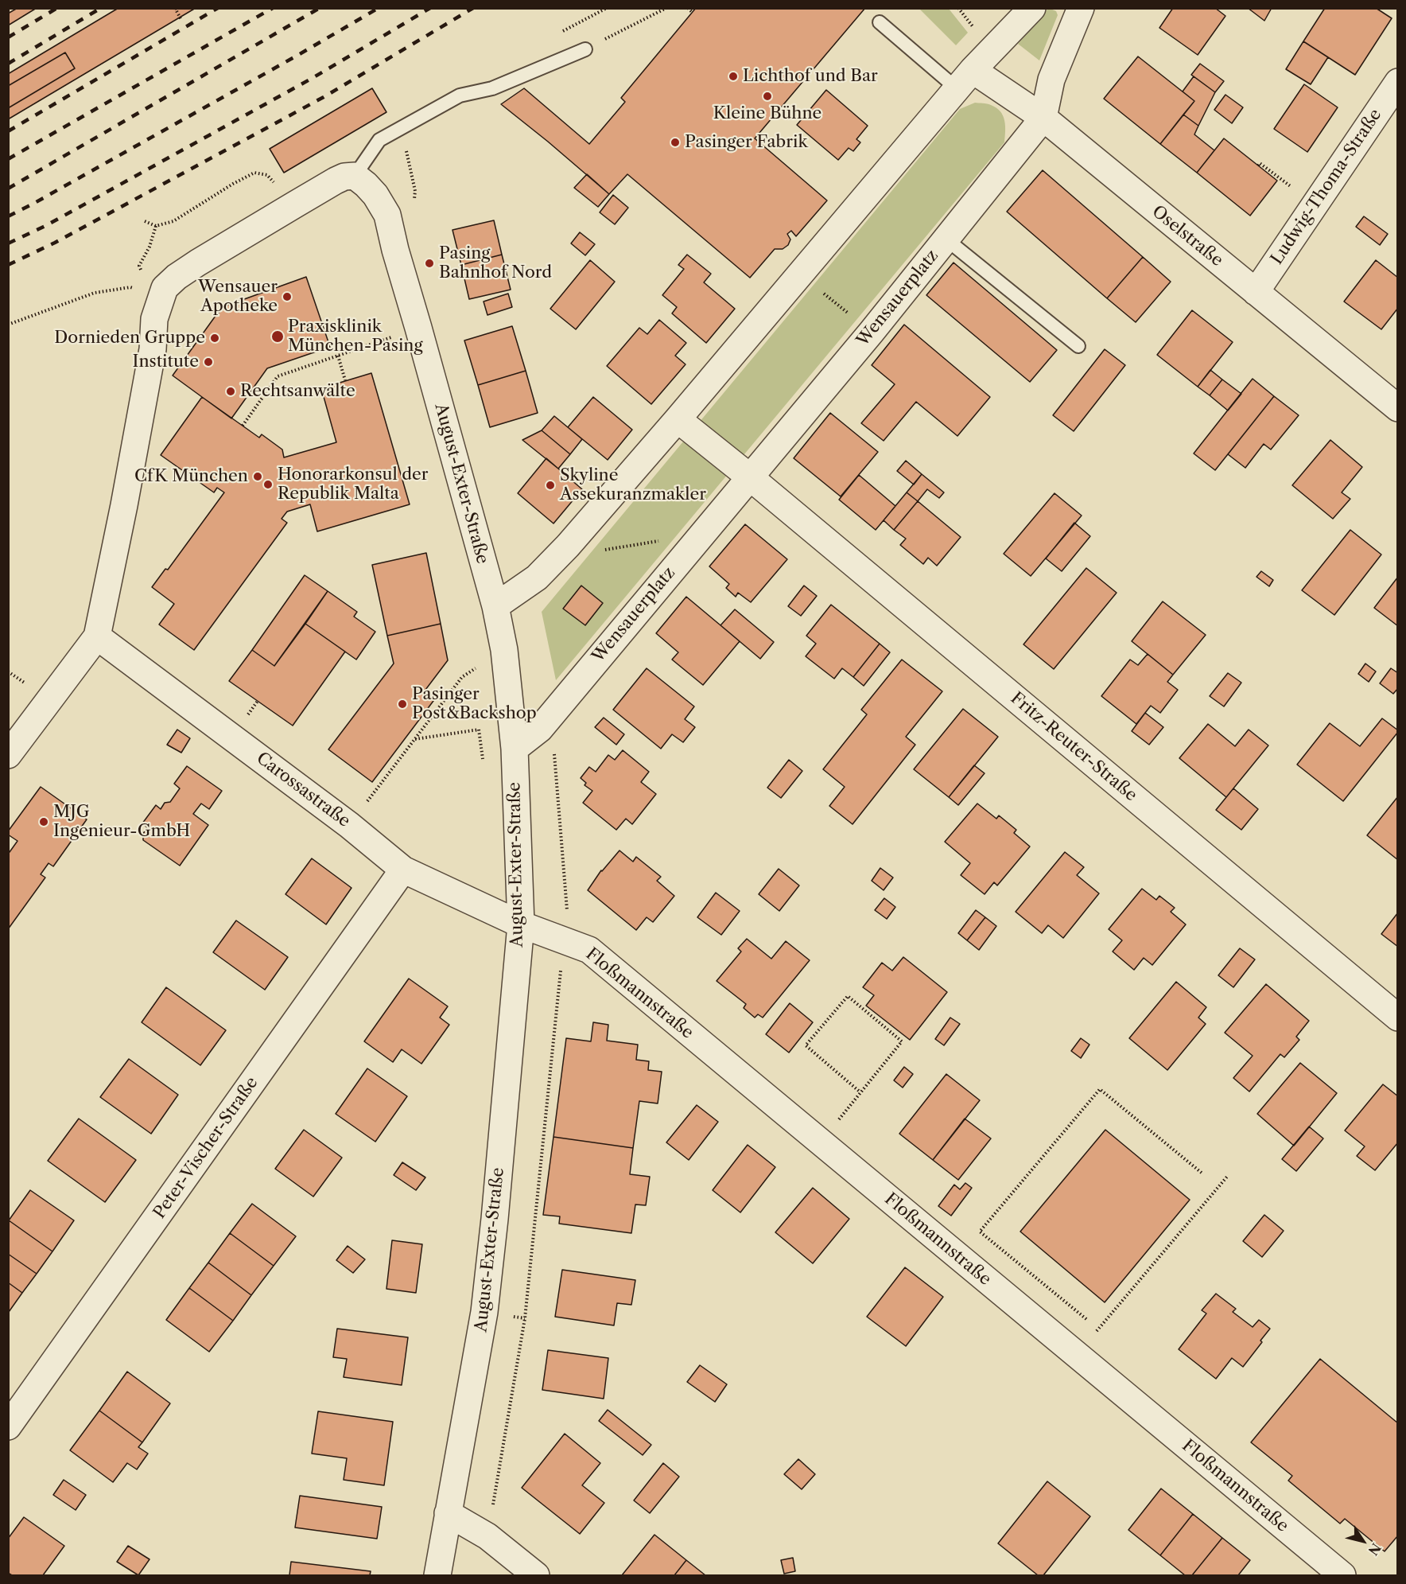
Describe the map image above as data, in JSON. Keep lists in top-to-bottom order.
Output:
{
  "streets": {
    "street": [
      "Ludwig-Thoma-Straße",
      "Oselstraße",
      "Wensauerplatz",
      "August-Exter-Straße",
      "Fritz-Reuter-Straße",
      "Carossastraße",
      "Floßmannstraße",
      "Peter-Vischer-Straße"
    ]
  },
  "crossings": [
    ["Ludwig-Thoma-Straße", "Oselstraße"],
    ["Oselstraße", "Wensauerplatz"],
    ["Wensauerplatz", "August-Exter-Straße"],
    ["Wensauerplatz", "Fritz-Reuter-Straße"],
    ["August-Exter-Straße", "Carossastraße"],
    ["August-Exter-Straße", "Floßmannstraße"],
    ["Carossastraße", "Floßmannstraße"],
    ["Carossastraße", "Peter-Vischer-Straße"]
  ],
  "places": [
    "Lichthof und Bar",
    "Kleine Bühne",
    "Pasinger Fabrik",
    "Pasing Bahnhof Nord",
    "Wensauer Apotheke",
    "Praxisklinik München-Pasing",
    "Dornieden Gruppe",
    "Institute",
    "Rechtsanwälte",
    "CfK München",
    "Honorarkonsul der Republik Malta",
    "Skyline Assekuranzmakler",
    "Pasinger Post&Backshop",
    "MJG Ingenieur-GmbH"
  ],
  "north": "bottom right"
}
